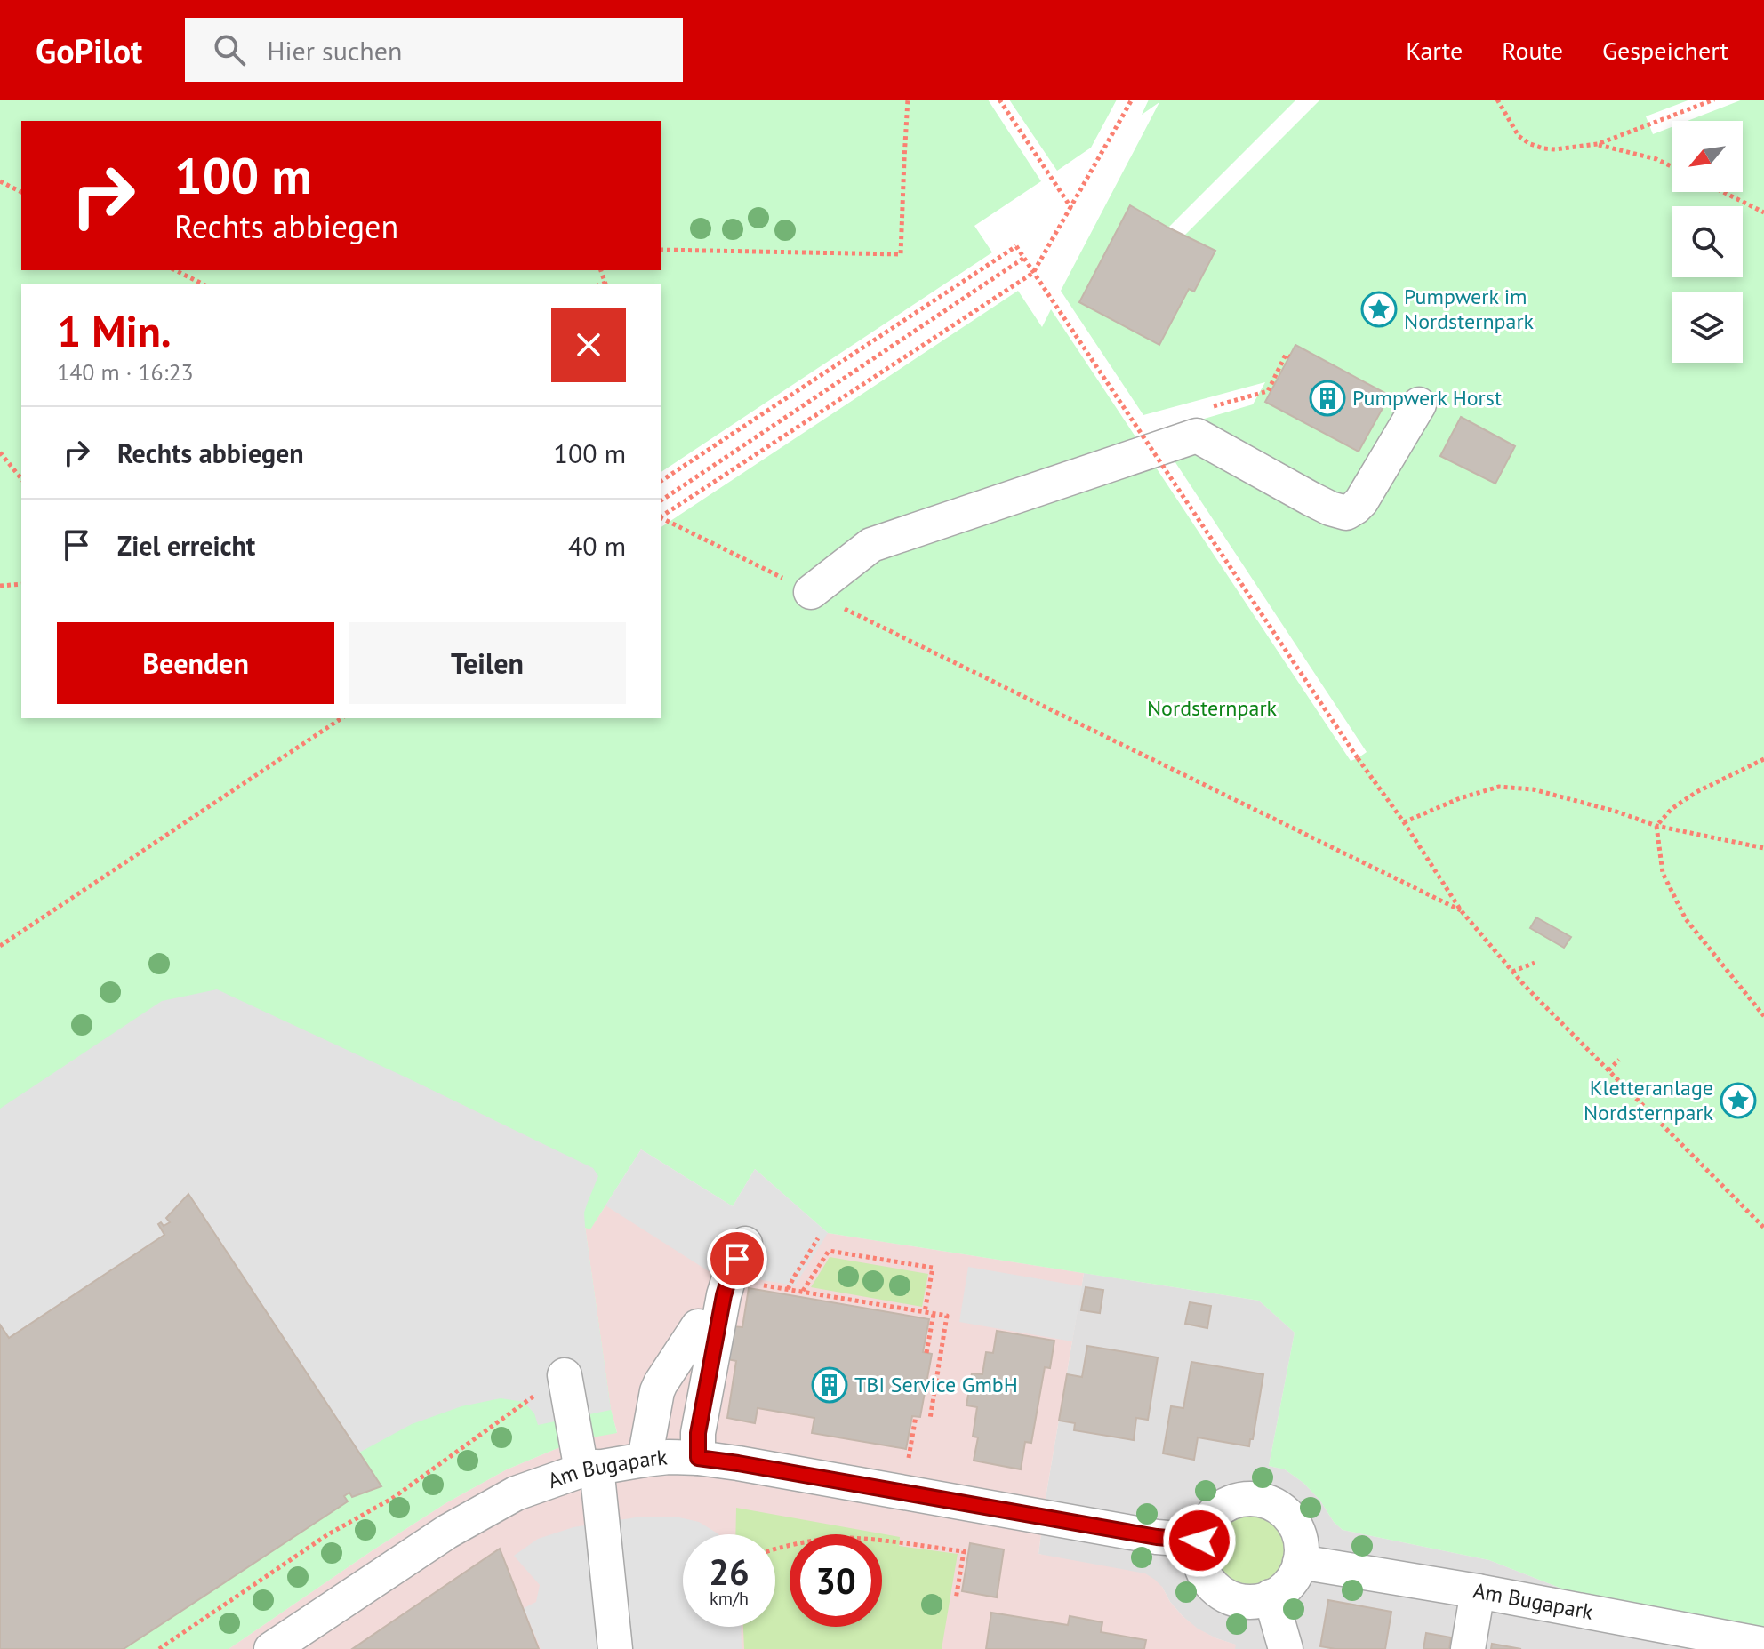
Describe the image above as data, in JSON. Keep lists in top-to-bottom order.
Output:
{
  "streets": {
    "street": ["Am Bugapark"]
  },
  "parks": ["Nordsternpark"],
  "places": {
    "place": ["Pumpwerk im Nordsternpark", "Kletteranlage Nordsternpark"],
    "building": ["Pumpwerk Horst", "TBI Service GmbH"]
  },
  "north": "bottom left",
  "page": {
    "header": "GoPilot",
    "search": "Hier suchen",
    "nav": ["Karte", "Route", "Gespeichert"],
    "turn": ["100 m", "Rechts abbiegen"],
    "heading": ["1 Min.", "140 m · 16:23"],
    "list": [
      {
        "name": "Rechts abbiegen",
        "value": "100 m"
      },
      {
        "name": "Ziel erreicht",
        "value": "40 m"
      }
    ],
    "buttons": ["Beenden", "Teilen"],
    "speed": "26 km/h",
    "limit": "30"
  }
}
